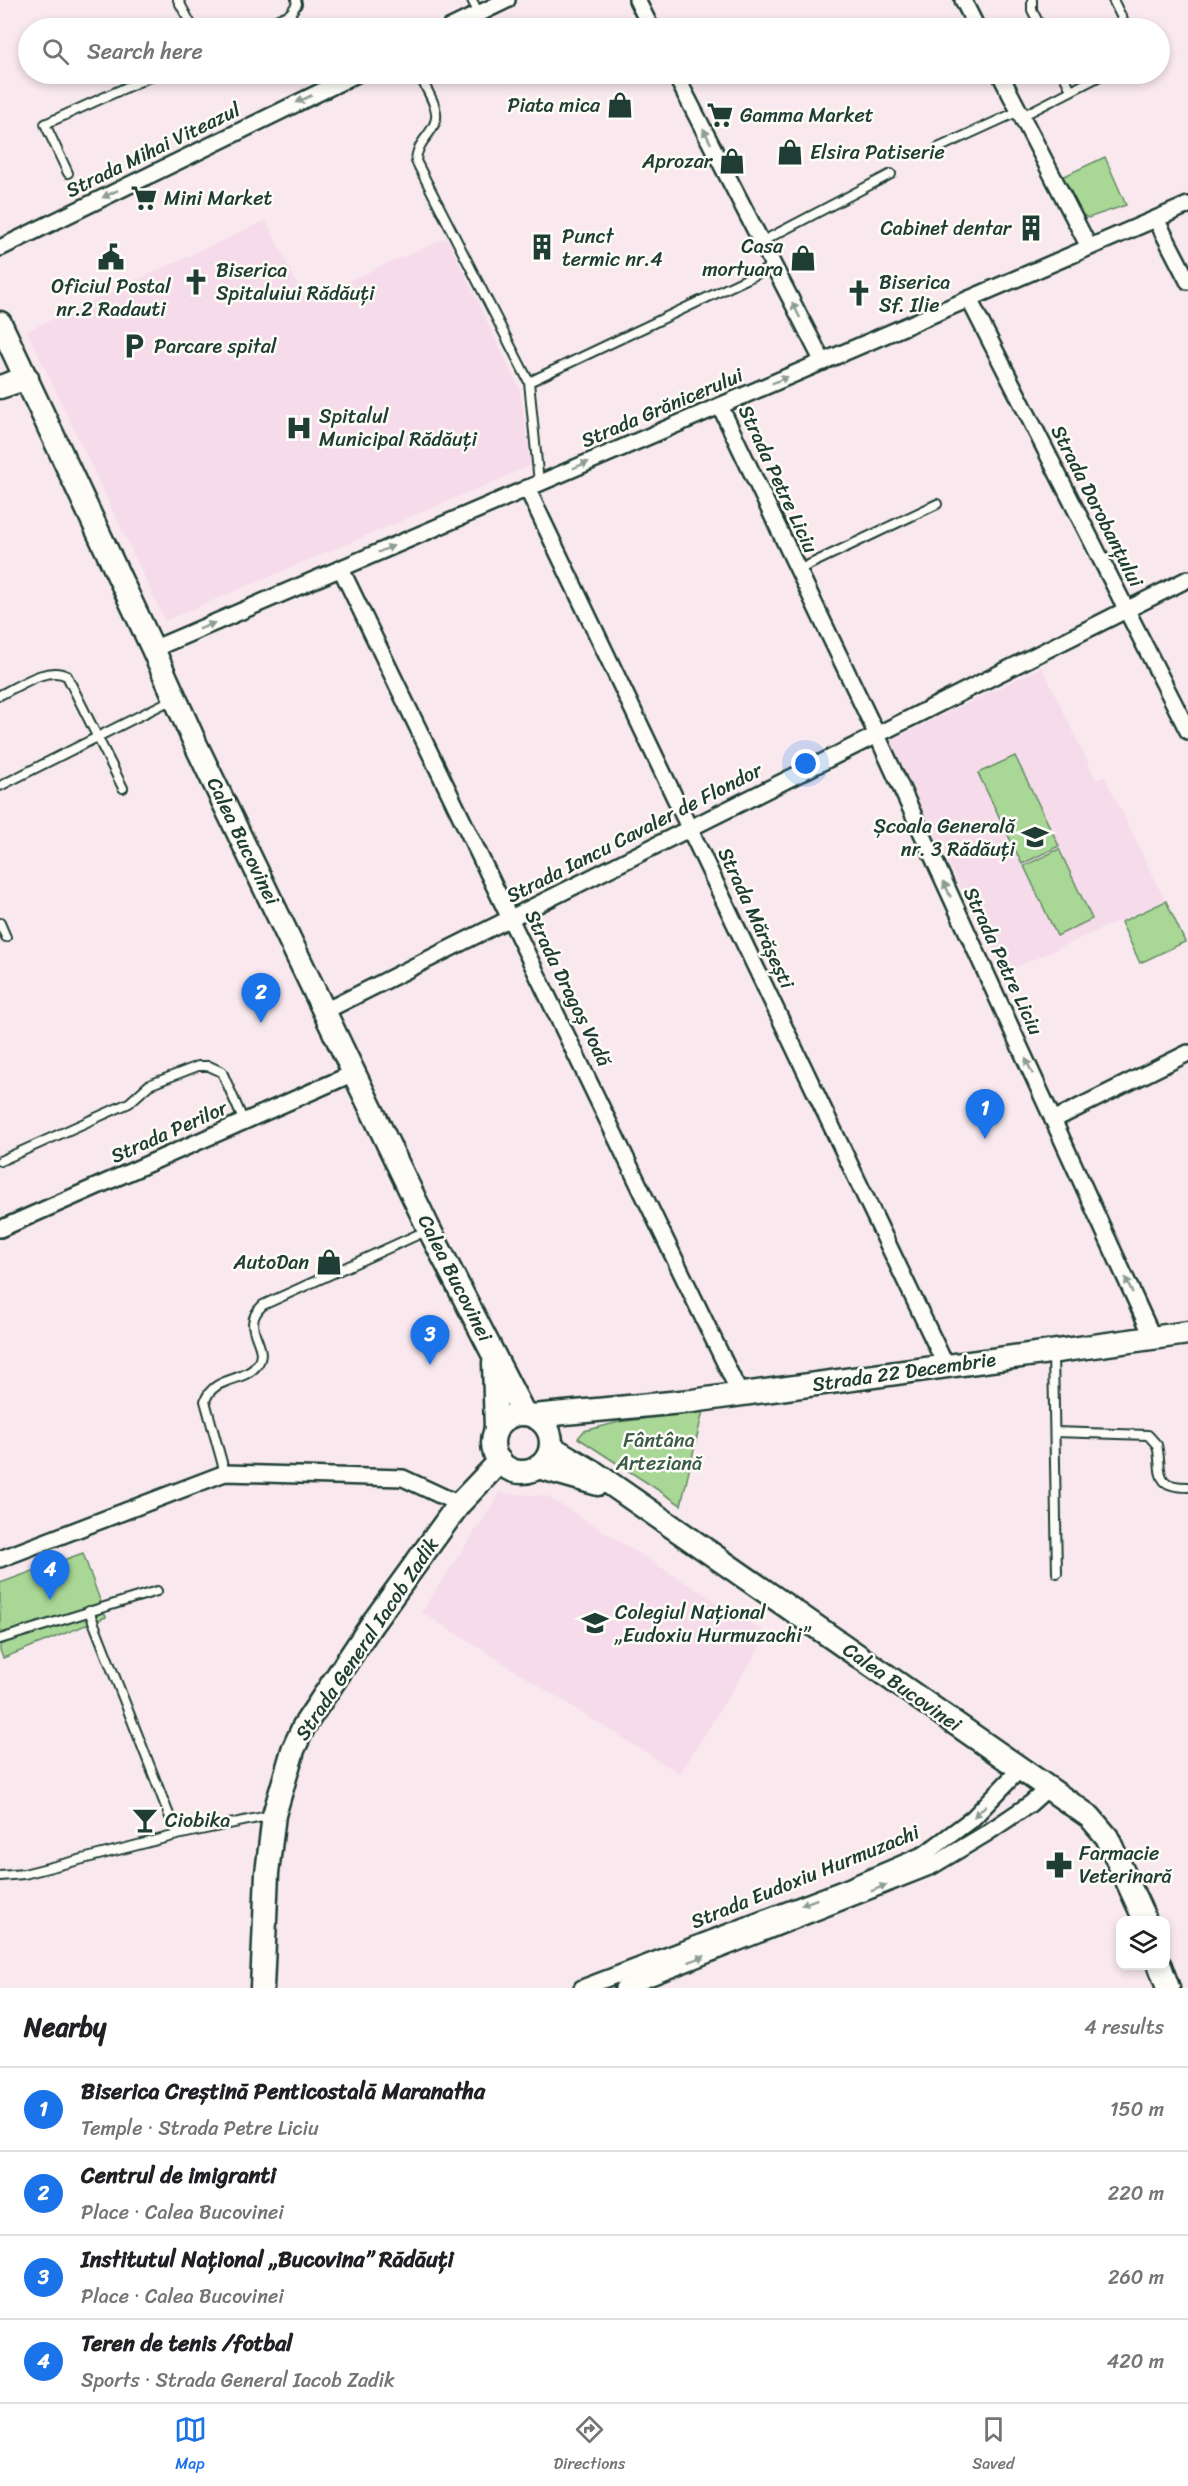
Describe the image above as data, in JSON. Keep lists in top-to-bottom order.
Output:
{
  "streets": {
    "main road": ["Calea Bucovinei", "Strada 22 Decembrie", "Strada General Iacob Zadik"],
    "street": [
      "Strada Mihai Viteazul",
      "Strada Grănicerului",
      "Strada Petre Liciu",
      "Strada Dorobanțului",
      "Strada Iancu Cavaler de Flondor",
      "Strada Mărășești",
      "Strada Dragoș Vodă",
      "Strada Perilor",
      "Strada Eudoxiu Hurmuzachi"
    ]
  },
  "crossings": [
    ["Strada Grănicerului", "Strada Petre Liciu"],
    ["Strada Grănicerului", "Strada Dorobanțului"],
    ["Strada Grănicerului", "Calea Bucovinei"],
    ["Strada Grănicerului", "Strada Mărășești"],
    ["Strada Grănicerului", "Strada Dragoș Vodă"],
    ["Strada Petre Liciu", "Strada Iancu Cavaler de Flondor"],
    ["Strada Petre Liciu", "Strada 22 Decembrie"],
    ["Strada Dorobanțului", "Strada Iancu Cavaler de Flondor"],
    ["Strada Iancu Cavaler de Flondor", "Calea Bucovinei"],
    ["Strada Iancu Cavaler de Flondor", "Strada Mărășești"],
    ["Strada Iancu Cavaler de Flondor", "Strada Dragoș Vodă"],
    ["Calea Bucovinei", "Strada Perilor"],
    ["Calea Bucovinei", "Strada 22 Decembrie"],
    ["Calea Bucovinei", "Strada General Iacob Zadik"],
    ["Calea Bucovinei", "Strada Eudoxiu Hurmuzachi"],
    ["Strada Mărășești", "Strada 22 Decembrie"],
    ["Strada Dragoș Vodă", "Strada 22 Decembrie"],
    ["Strada 22 Decembrie", "Strada General Iacob Zadik"]
  ],
  "one_way": ["Strada Mihai Viteazul", "Strada Grănicerului", "Strada Petre Liciu"],
  "parks": ["Fântâna Arteziană"],
  "places": {
    "shop": [
      "Piata mica",
      "Elsira Patiserie",
      "Aprozar",
      "Casa mortuara",
      "AutoDan"
    ],
    "supermarket": ["Gamma Market", "Mini Market"],
    "building": ["Cabinet dentar", "Punct termic nr.4"],
    "public building": ["Oficiul Postal nr.2 Radauti"],
    "church": ["Biserica Spitaluiui Rădăuți", "Biserica Sf. Ilie"],
    "parking": ["Parcare spital"],
    "hospital": ["Spitalul Municipal Rădăuți"],
    "school or university": ["Școala Generală nr. 3 Rădăuți", "Colegiul Național „Eudoxiu Hurmuzachi”"],
    "bar": ["Ciobika"],
    "pharmacy": ["Farmacie Veterinară"]
  },
  "page": {
    "search": "Search here",
    "pins": [
      "2",
      "1",
      "3",
      "4"
    ],
    "heading": ["Nearby", "4 results"],
    "list": [
      {
        "mark": "1",
        "name": "Biserica Creștină Penticostală Maranatha",
        "note": "Temple · Strada Petre Liciu",
        "value": "150 m"
      },
      {
        "mark": "2",
        "name": "Centrul de imigranti",
        "note": "Place · Calea Bucovinei",
        "value": "220 m"
      },
      {
        "mark": "3",
        "name": "Institutul Național „Bucovina” Rădăuți",
        "note": "Place · Calea Bucovinei",
        "value": "260 m"
      },
      {
        "mark": "4",
        "name": "Teren de tenis /fotbal",
        "note": "Sports · Strada General Iacob Zadik",
        "value": "420 m"
      }
    ],
    "nav": ["Map", "Directions", "Saved"]
  }
}
